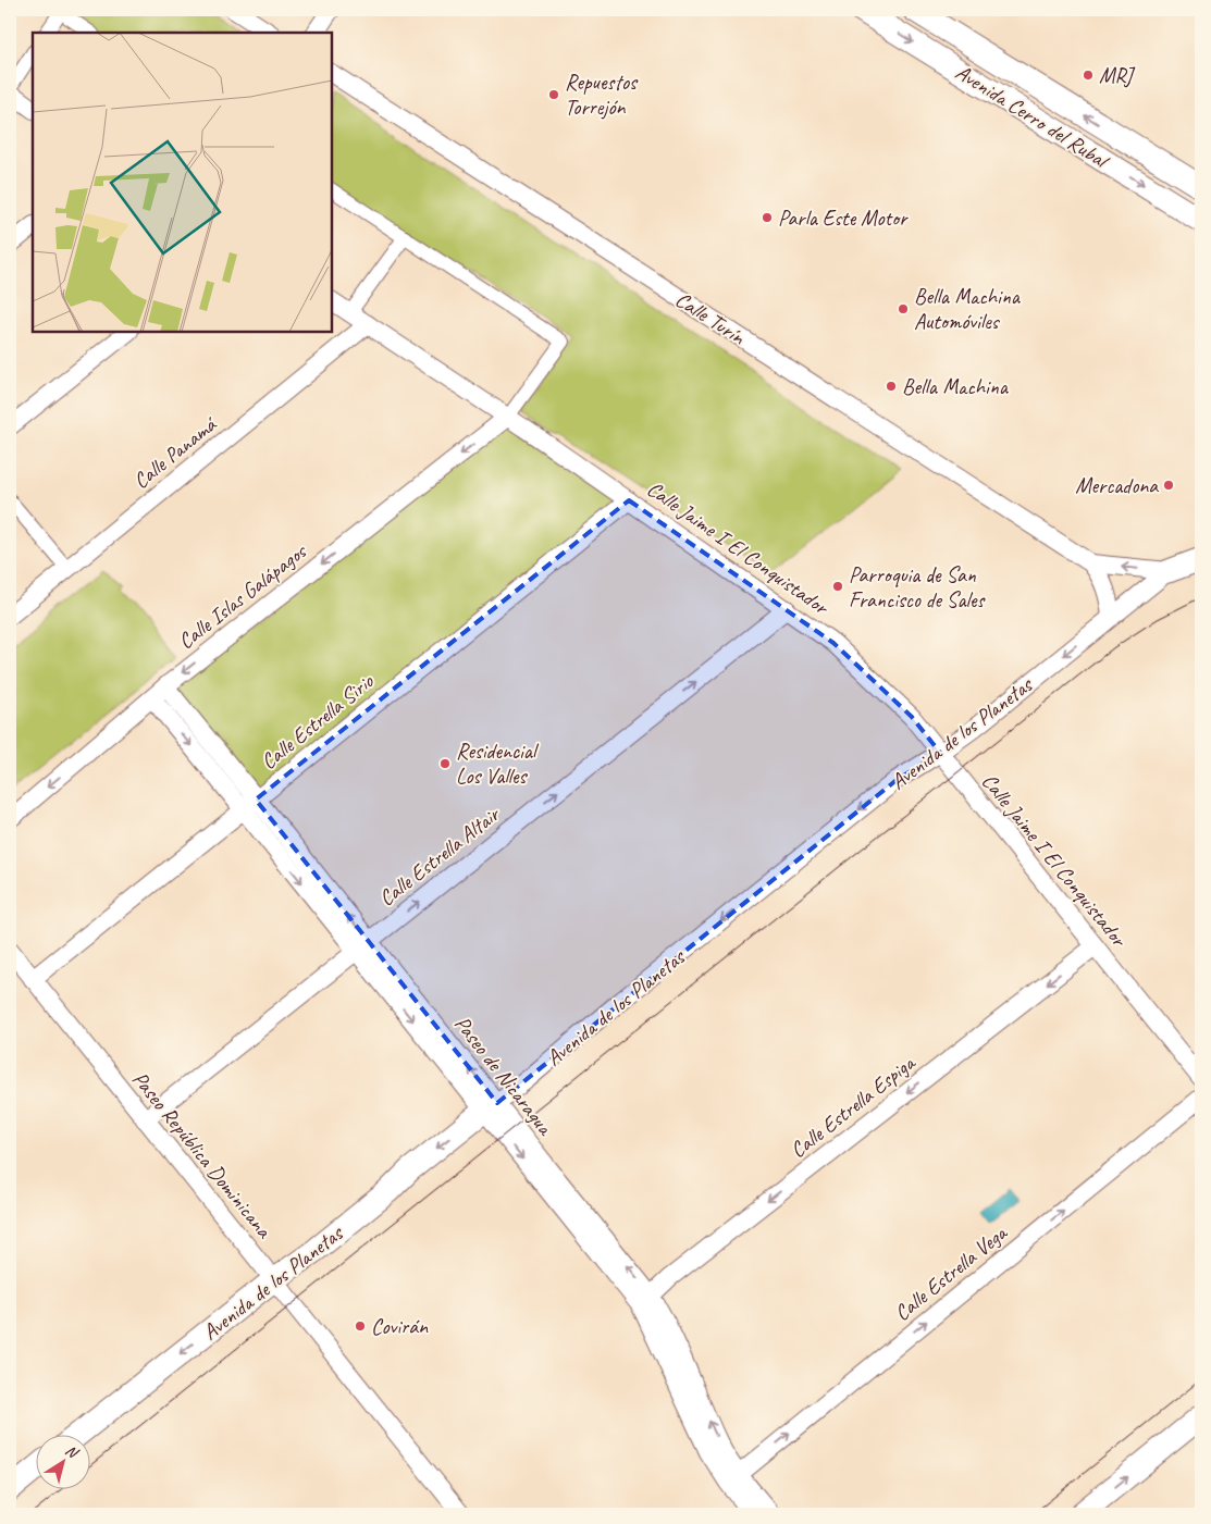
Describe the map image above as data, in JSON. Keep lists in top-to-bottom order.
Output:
{
  "streets": {
    "street": [
      "Avenida Cerro del Rubal",
      "Calle Turín",
      "Calle Panamá",
      "Calle Jaime I El Conquistador",
      "Calle Islas Galápagos",
      "Calle Estrella Sirio",
      "Avenida de los Planetas",
      "Calle Estrella Altair",
      "Paseo de Nicaragua",
      "Calle Estrella Espiga",
      "Paseo República Dominicana",
      "Calle Estrella Vega"
    ]
  },
  "crossings": [
    ["Calle Turín", "Avenida de los Planetas"],
    ["Calle Panamá", "Calle Jaime I El Conquistador"],
    ["Calle Jaime I El Conquistador", "Calle Islas Galápagos"],
    ["Calle Jaime I El Conquistador", "Calle Estrella Sirio"],
    ["Calle Jaime I El Conquistador", "Avenida de los Planetas"],
    ["Calle Jaime I El Conquistador", "Calle Estrella Altair"],
    ["Calle Jaime I El Conquistador", "Calle Estrella Espiga"],
    ["Calle Islas Galápagos", "Paseo de Nicaragua"],
    ["Calle Estrella Sirio", "Paseo de Nicaragua"],
    ["Calle Estrella Sirio", "Paseo República Dominicana"],
    ["Avenida de los Planetas", "Paseo de Nicaragua"],
    ["Avenida de los Planetas", "Paseo República Dominicana"],
    ["Calle Estrella Altair", "Paseo de Nicaragua"],
    ["Calle Estrella Altair", "Paseo República Dominicana"],
    ["Paseo de Nicaragua", "Calle Estrella Espiga"],
    ["Paseo de Nicaragua", "Calle Estrella Vega"]
  ],
  "one_way": [
    "Calle Islas Galápagos",
    "Avenida de los Planetas",
    "Calle Estrella Altair",
    "Calle Estrella Espiga",
    "Calle Estrella Vega"
  ],
  "places": [
    "MRJ",
    "Repuestos Torrejón",
    "Parla Este Motor",
    "Bella Machina Automóviles",
    "Bella Machina",
    "Mercadona",
    "Parroquia de San Francisco de Sales",
    "Residencial Los Valles",
    "Covirán"
  ],
  "north": "top right"
}
